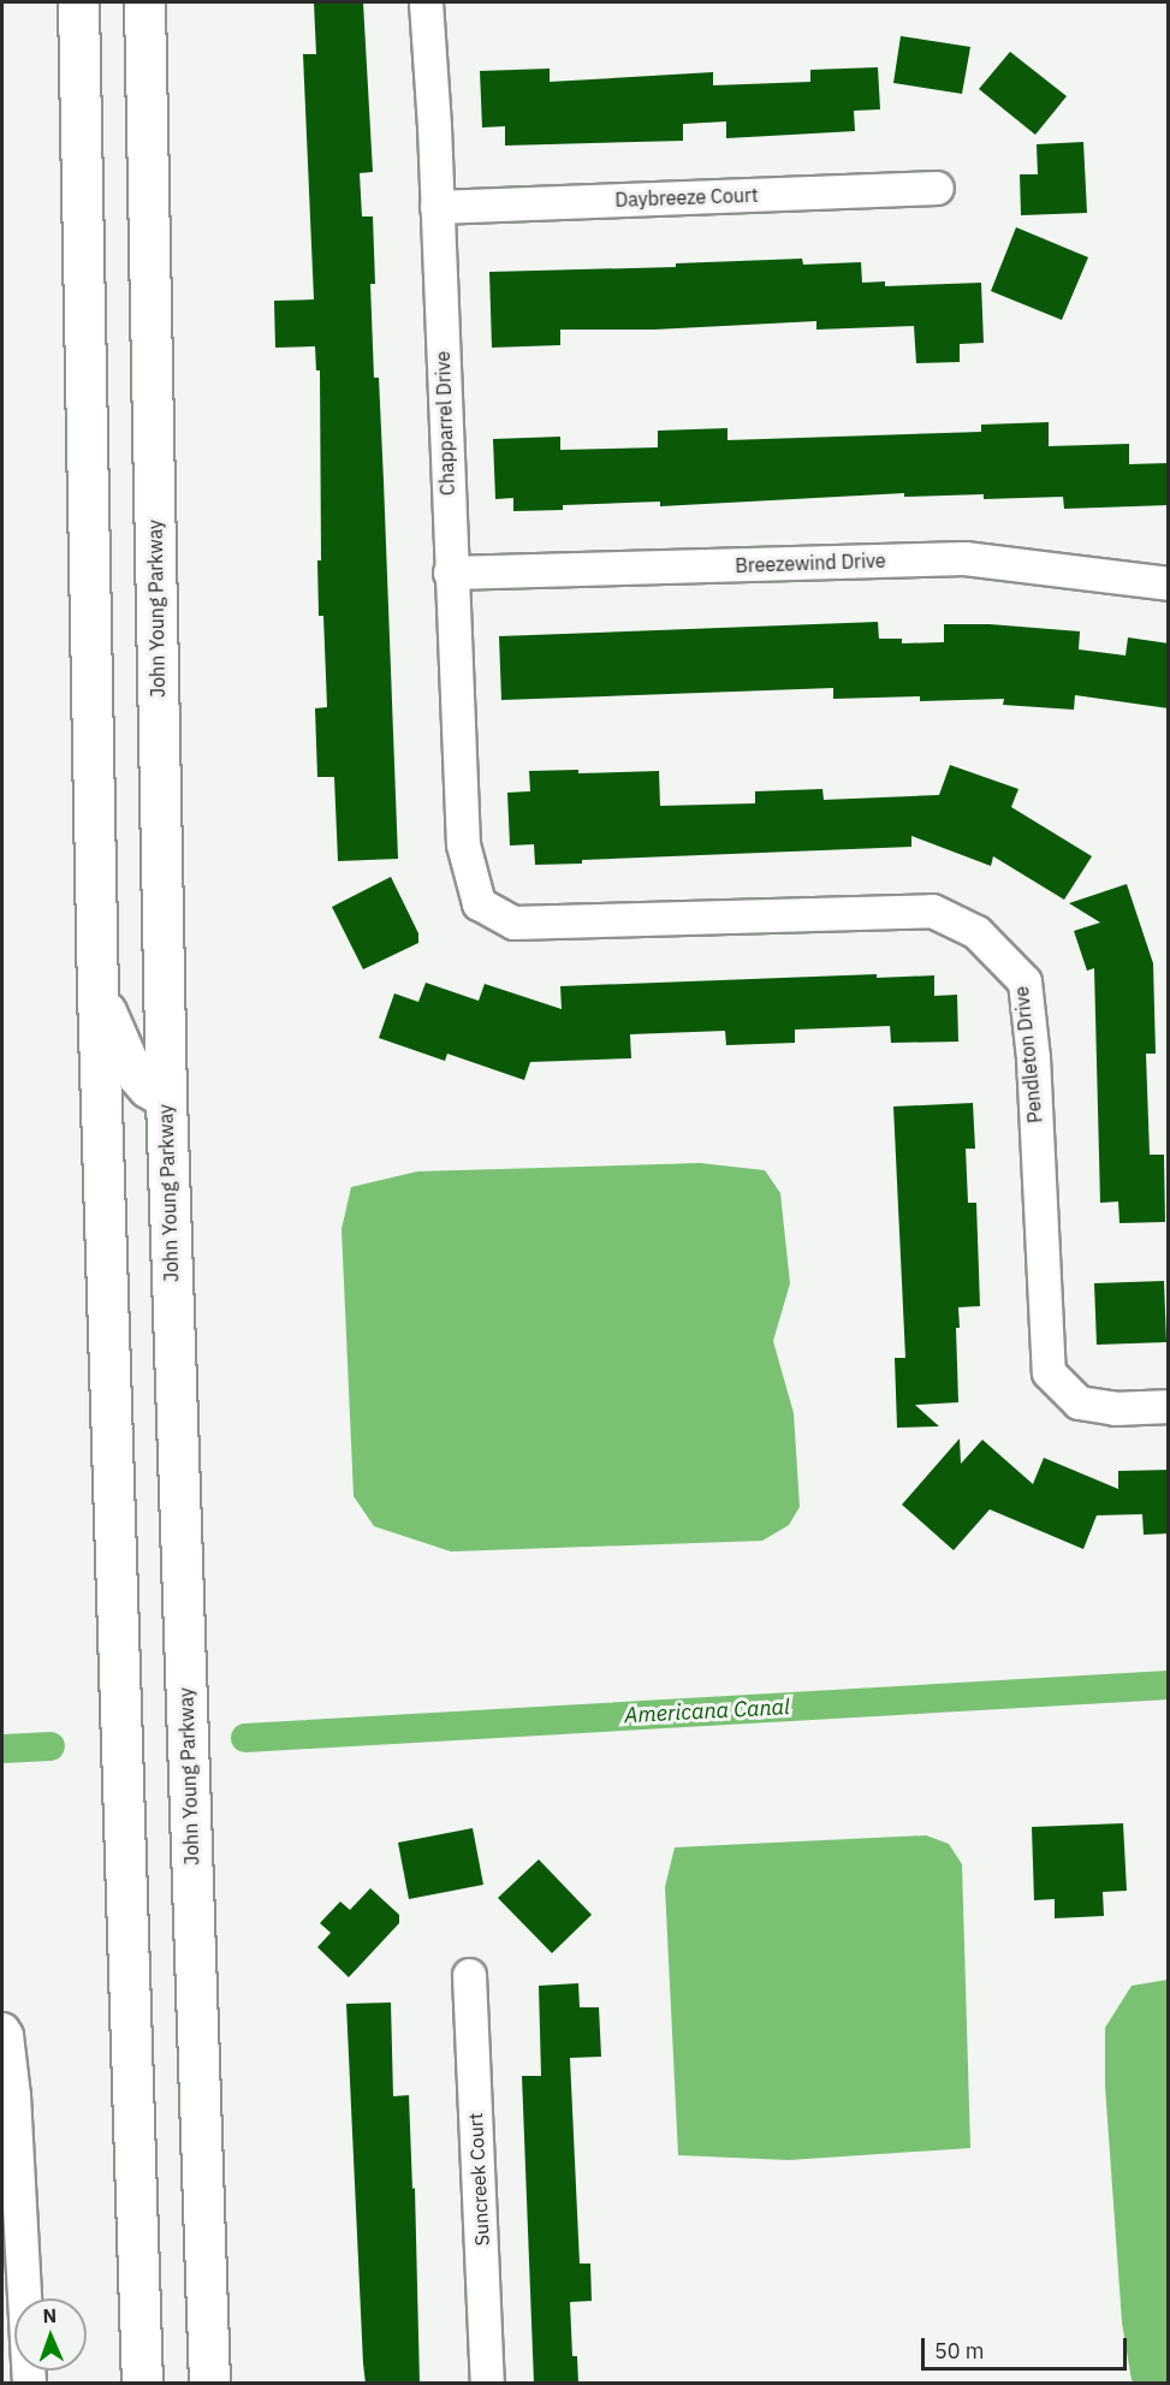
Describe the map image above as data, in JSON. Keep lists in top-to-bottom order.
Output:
{
  "streets": {
    "highway": ["John Young Parkway"],
    "street": [
      "Daybreeze Court",
      "Chapparrel Drive",
      "Breezewind Drive",
      "Pendleton Drive",
      "Suncreek Court"
    ]
  },
  "crossings": [
    ["Daybreeze Court", "Chapparrel Drive"],
    ["Chapparrel Drive", "Breezewind Drive"],
    ["Chapparrel Drive", "Pendleton Drive"]
  ],
  "water": ["Americana Canal"],
  "scale_bar": "50 m",
  "north": "top"
}
